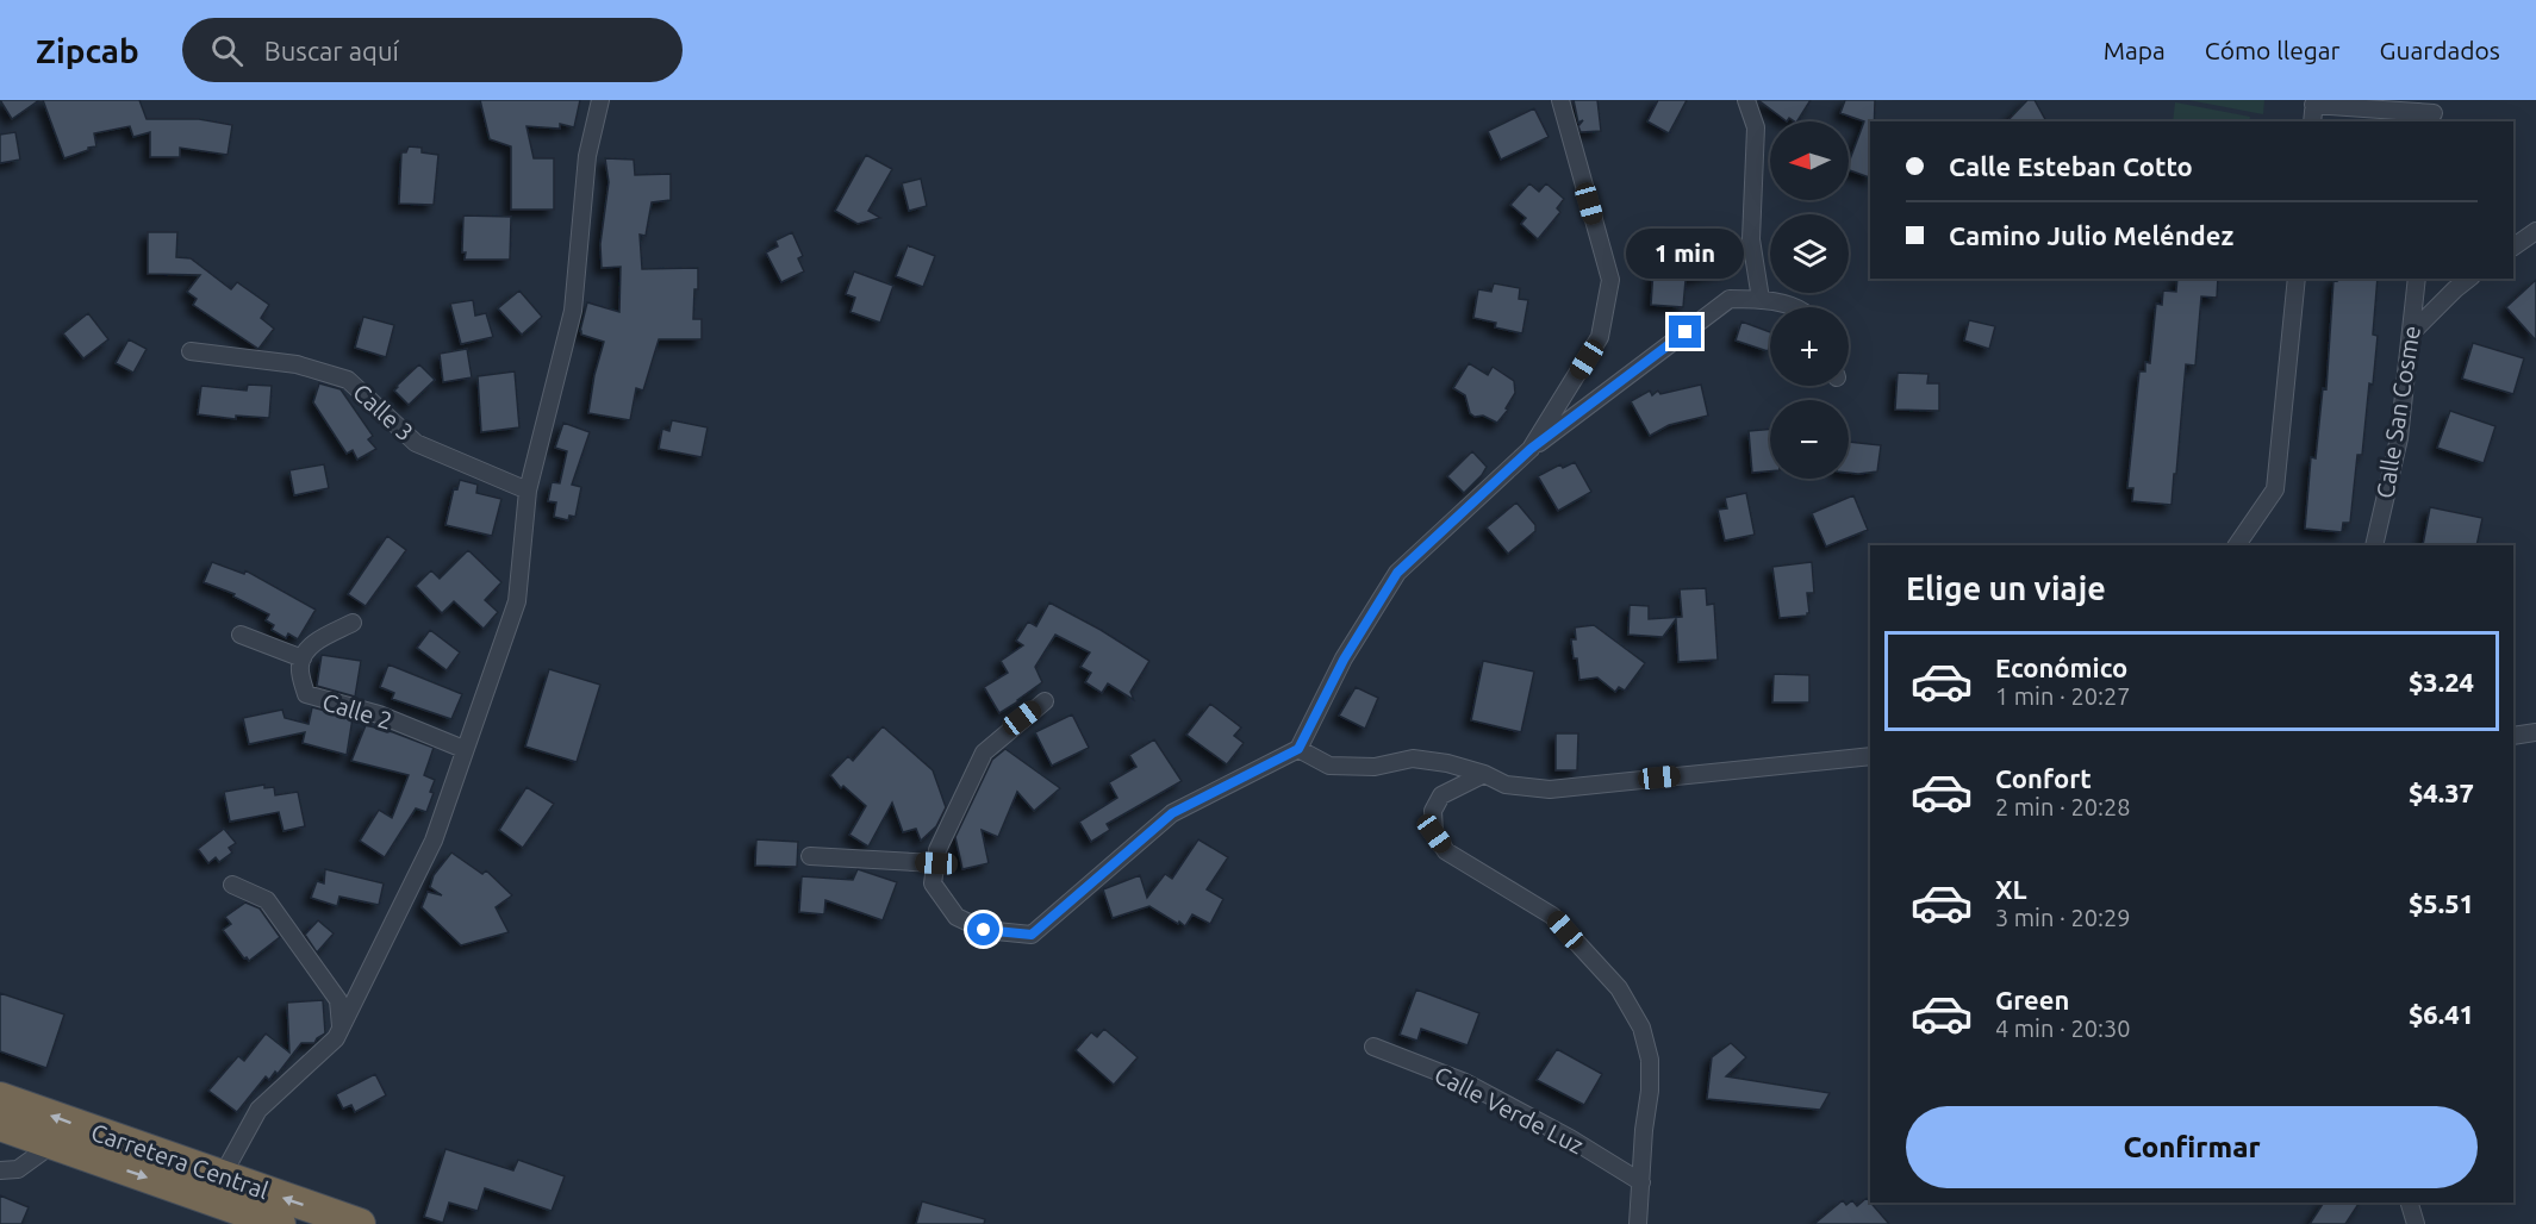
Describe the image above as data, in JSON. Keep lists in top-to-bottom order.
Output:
{
  "streets": {
    "highway": ["Carretera Central"],
    "street": [
      "Calle 3",
      "Calle San Cosme",
      "Calle 2",
      "Calle Verde Luz"
    ]
  },
  "north": "left",
  "page": {
    "header": "Zipcab",
    "search": "Buscar aquí",
    "nav": ["Mapa", "Cómo llegar", "Guardados"],
    "map_buttons": ["+", "−"],
    "banner": ["Calle Esteban Cotto", "Camino Julio Meléndez"],
    "bubble": "1 min",
    "heading": "Elige un viaje",
    "list": [
      {
        "name": "Económico",
        "note": "1 min · 20:27",
        "value": "$3.24"
      },
      {
        "name": "Confort",
        "note": "2 min · 20:28",
        "value": "$4.37"
      },
      {
        "name": "XL",
        "note": "3 min · 20:29",
        "value": "$5.51"
      },
      {
        "name": "Green",
        "note": "4 min · 20:30",
        "value": "$6.41"
      }
    ],
    "buttons": "Confirmar"
  }
}
